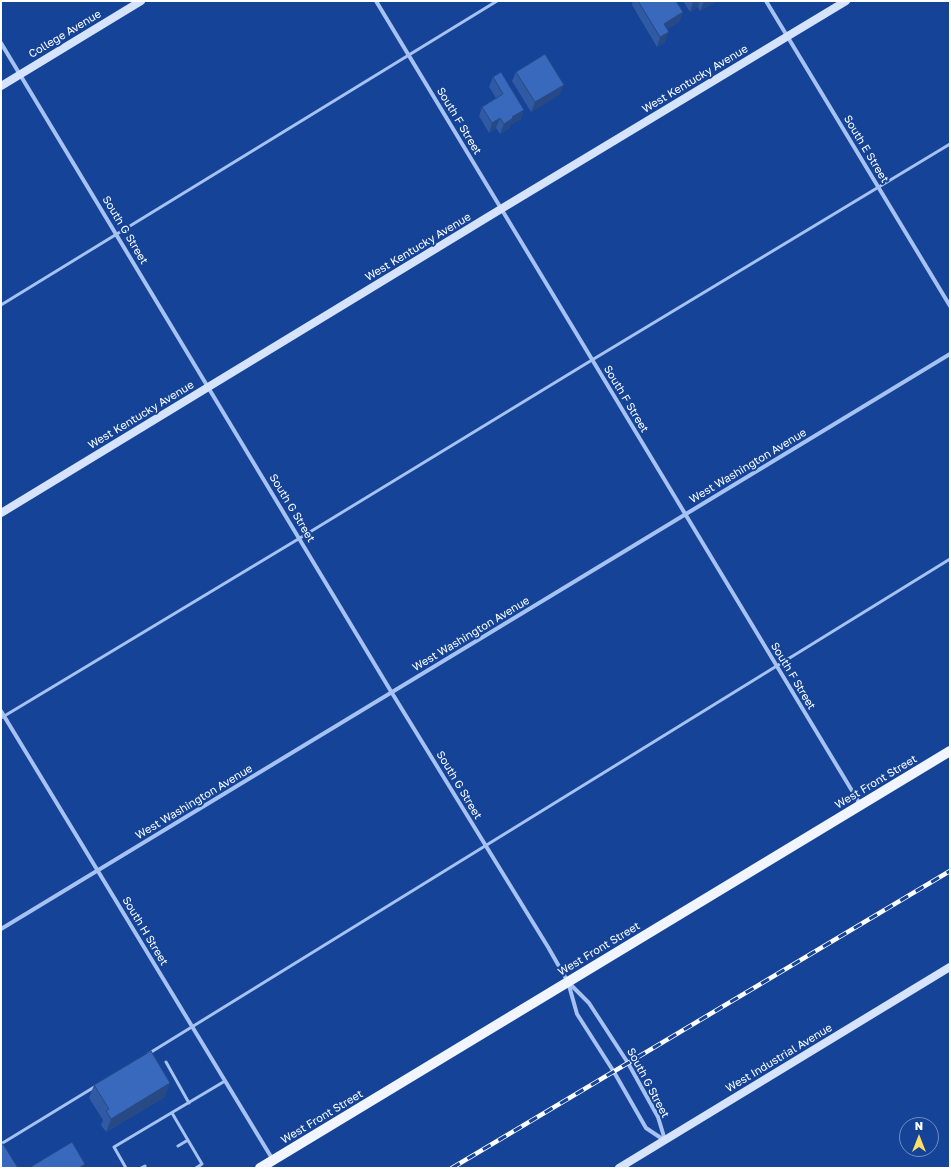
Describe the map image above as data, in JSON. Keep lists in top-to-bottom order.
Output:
{
  "streets": {
    "main road": ["West Front Street"],
    "street": [
      "College Avenue",
      "West Kentucky Avenue",
      "South F Street",
      "South E Street",
      "South G Street",
      "West Washington Avenue",
      "South H Street",
      "West Industrial Avenue"
    ]
  },
  "crossings": [
    ["College Avenue", "South G Street"],
    ["West Kentucky Avenue", "South F Street"],
    ["West Kentucky Avenue", "South E Street"],
    ["West Kentucky Avenue", "South G Street"],
    ["South F Street", "West Washington Avenue"],
    ["South F Street", "West Front Street"],
    ["South G Street", "West Washington Avenue"],
    ["South G Street", "West Front Street"],
    ["South G Street", "West Industrial Avenue"],
    ["West Washington Avenue", "South H Street"],
    ["West Front Street", "South H Street"]
  ],
  "north": "top"
}
